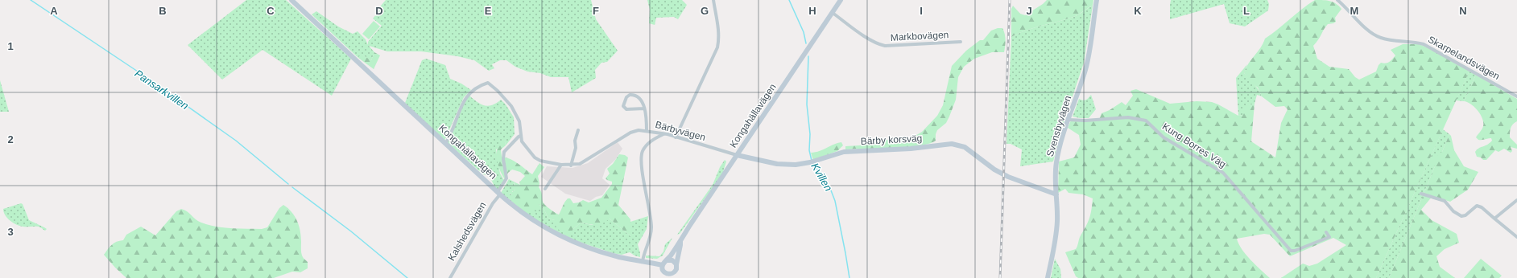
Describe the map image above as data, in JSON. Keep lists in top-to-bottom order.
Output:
{
  "streets": {
    "street": [
      "Markbovägen",
      "Skarpelandsvägen",
      "Kongahällavägen",
      "Svensbyvägen",
      "Bärbyvägen",
      "Bärby korsväg",
      "Kung Borres Väg",
      "Kalshedsvägen"
    ]
  },
  "crossings": [
    ["Markbovägen", "Kongahällavägen"],
    ["Kongahällavägen", "Bärbyvägen"],
    ["Kongahällavägen", "Bärby korsväg"],
    ["Kongahällavägen", "Kalshedsvägen"],
    ["Svensbyvägen", "Bärby korsväg"],
    ["Svensbyvägen", "Kung Borres Väg"],
    ["Bärbyvägen", "Bärby korsväg"]
  ],
  "water": ["Pansarkvillen", "Kvillen"],
  "grid": {
    "columns": [
      "A",
      "B",
      "C",
      "D",
      "E",
      "F",
      "G",
      "H",
      "I",
      "J",
      "K",
      "L",
      "M",
      "N"
    ],
    "rows": ["1", "2", "3"]
  }
}
